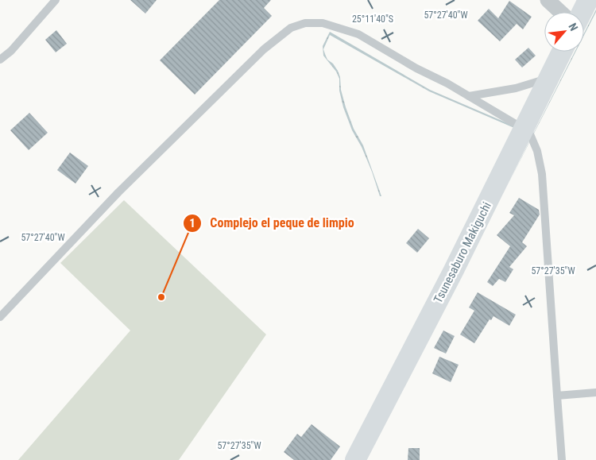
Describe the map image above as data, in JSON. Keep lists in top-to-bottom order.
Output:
{
  "streets": {
    "street": ["Tsunesaburo Makiguchi"]
  },
  "places": ["Complejo el peque de limpio"],
  "north": "top right",
  "coordinates": ["57°27'40\"W", "25°11'40\"S", "57°27'35\"W"]
}
